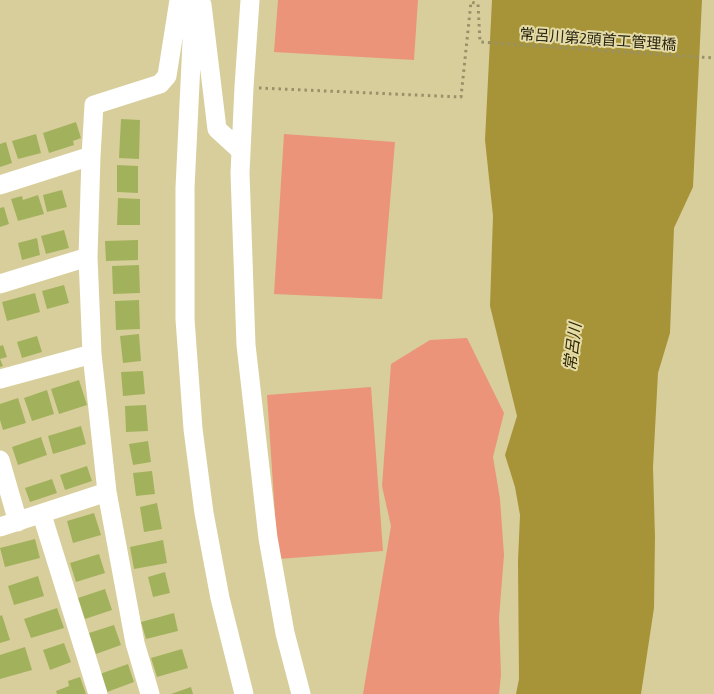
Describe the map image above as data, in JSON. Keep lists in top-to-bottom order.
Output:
{
  "streets": {
    "path": ["常呂川第2頭首工管理橋"]
  },
  "water": ["常呂川"]
}
